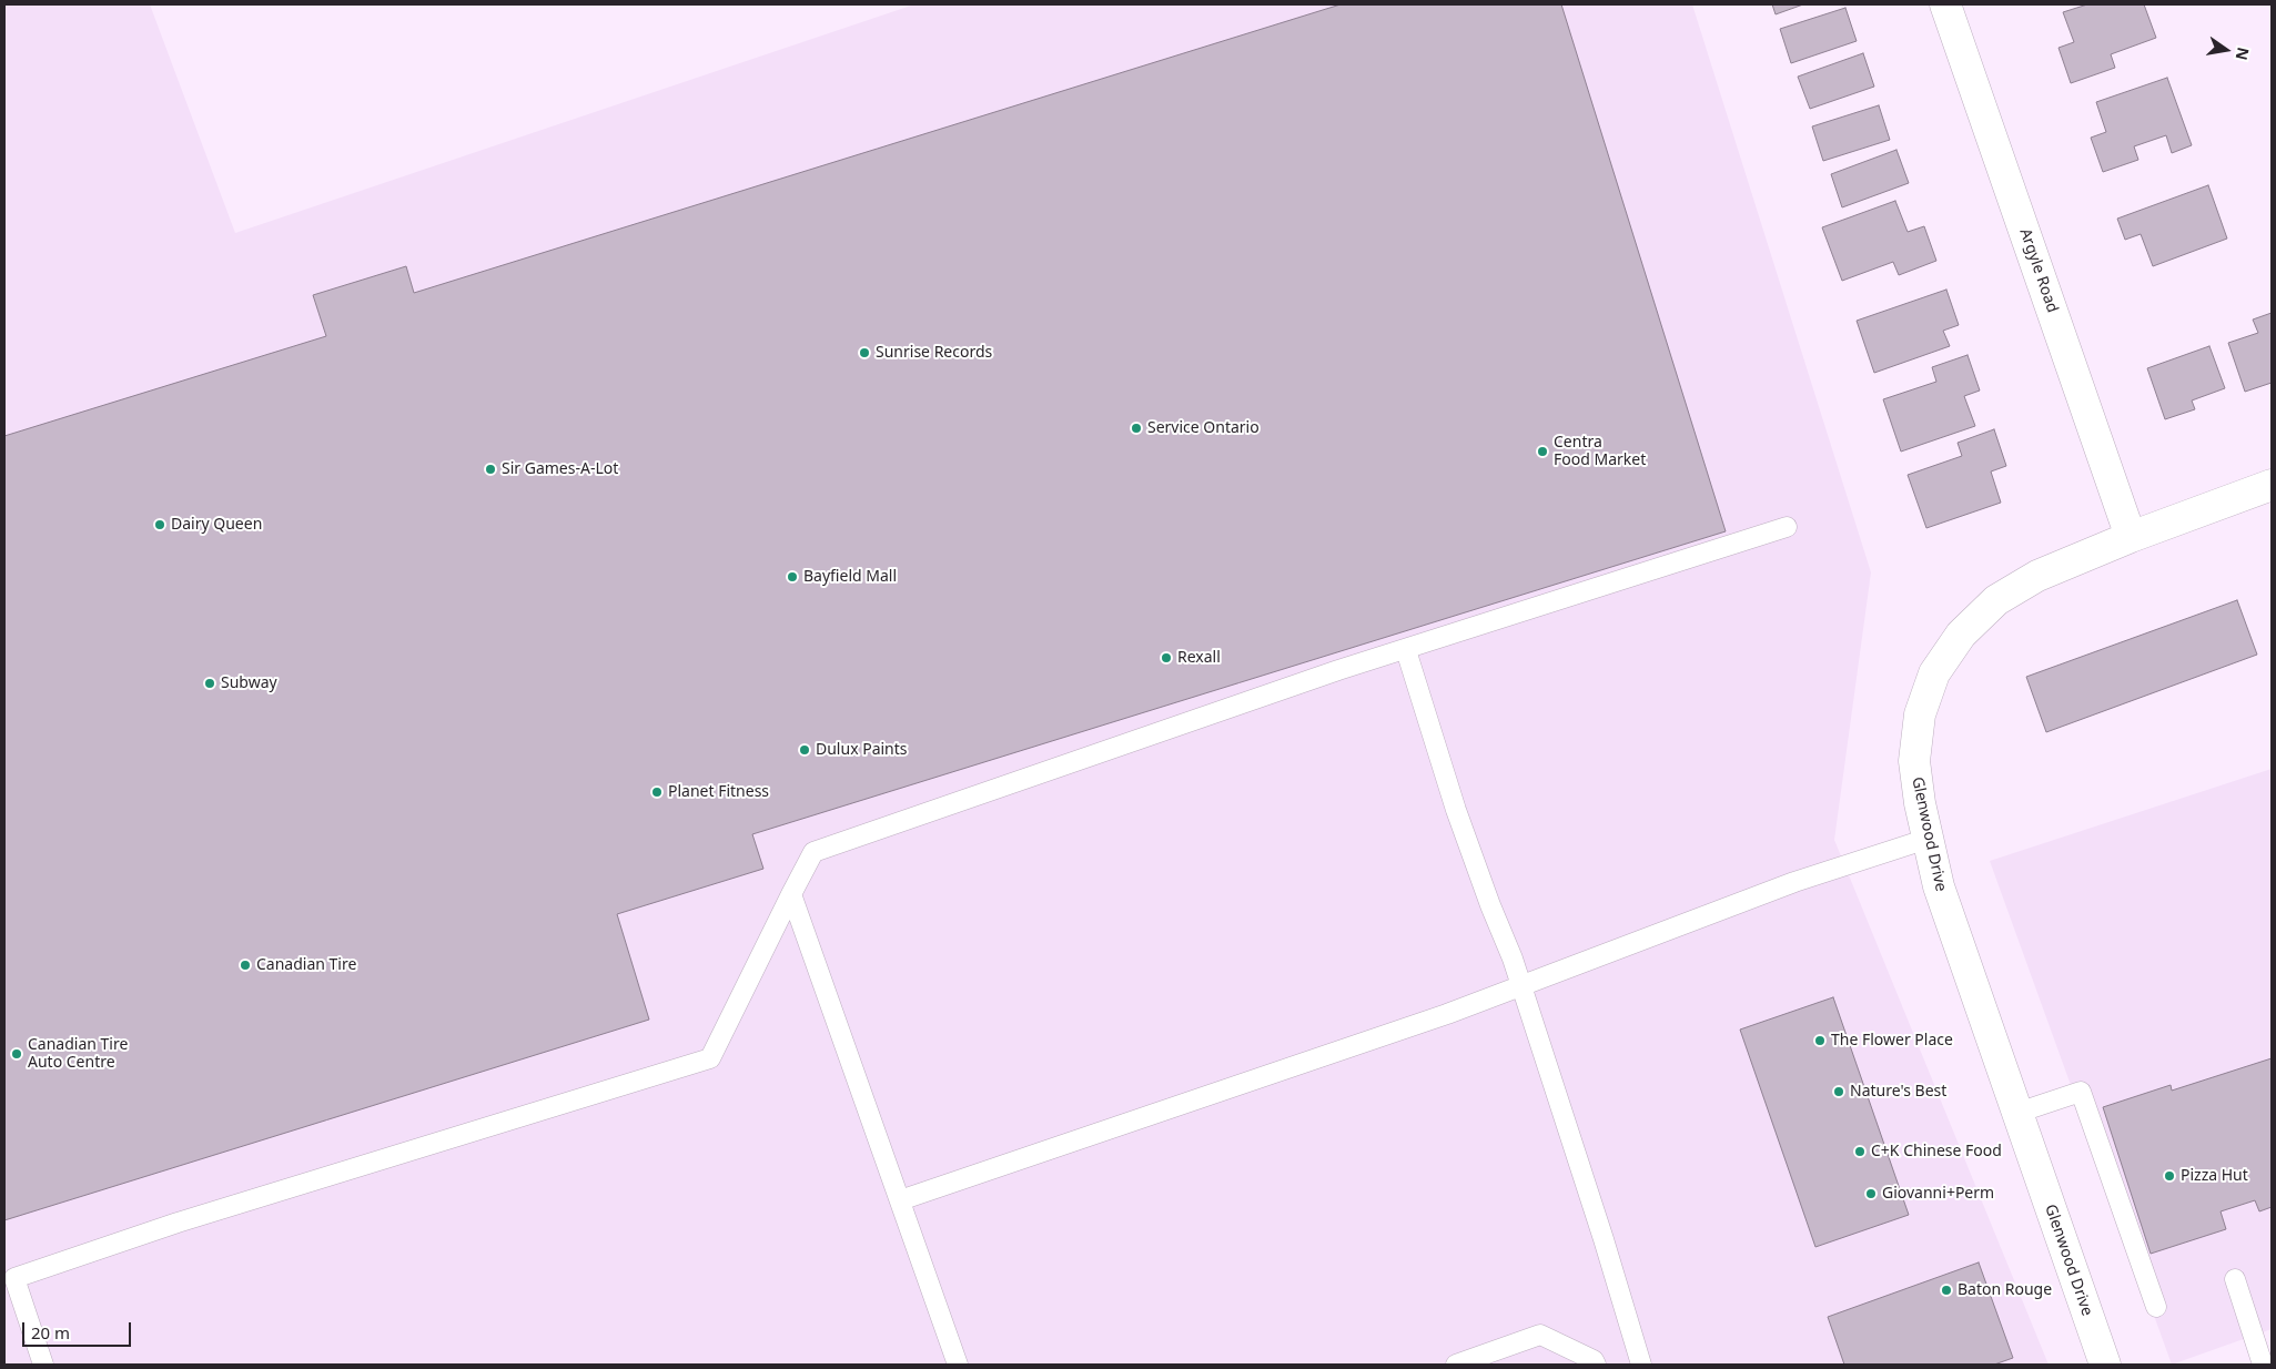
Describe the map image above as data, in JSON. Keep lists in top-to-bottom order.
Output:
{
  "streets": {
    "street": ["Argyle Road", "Glenwood Drive"]
  },
  "crossings": [
    ["Argyle Road", "Glenwood Drive"]
  ],
  "places": [
    "Sunrise Records",
    "Service Ontario",
    "Centra Food Market",
    "Sir Games-A-Lot",
    "Dairy Queen",
    "Bayfield Mall",
    "Rexall",
    "Subway",
    "Dulux Paints",
    "Planet Fitness",
    "Canadian Tire",
    "The Flower Place",
    "Canadian Tire Auto Centre",
    "Nature's Best",
    "C+K Chinese Food",
    "Pizza Hut",
    "Giovanni+Perm",
    "Baton Rouge"
  ],
  "scale_bar": "20 m",
  "north": "right"
}
